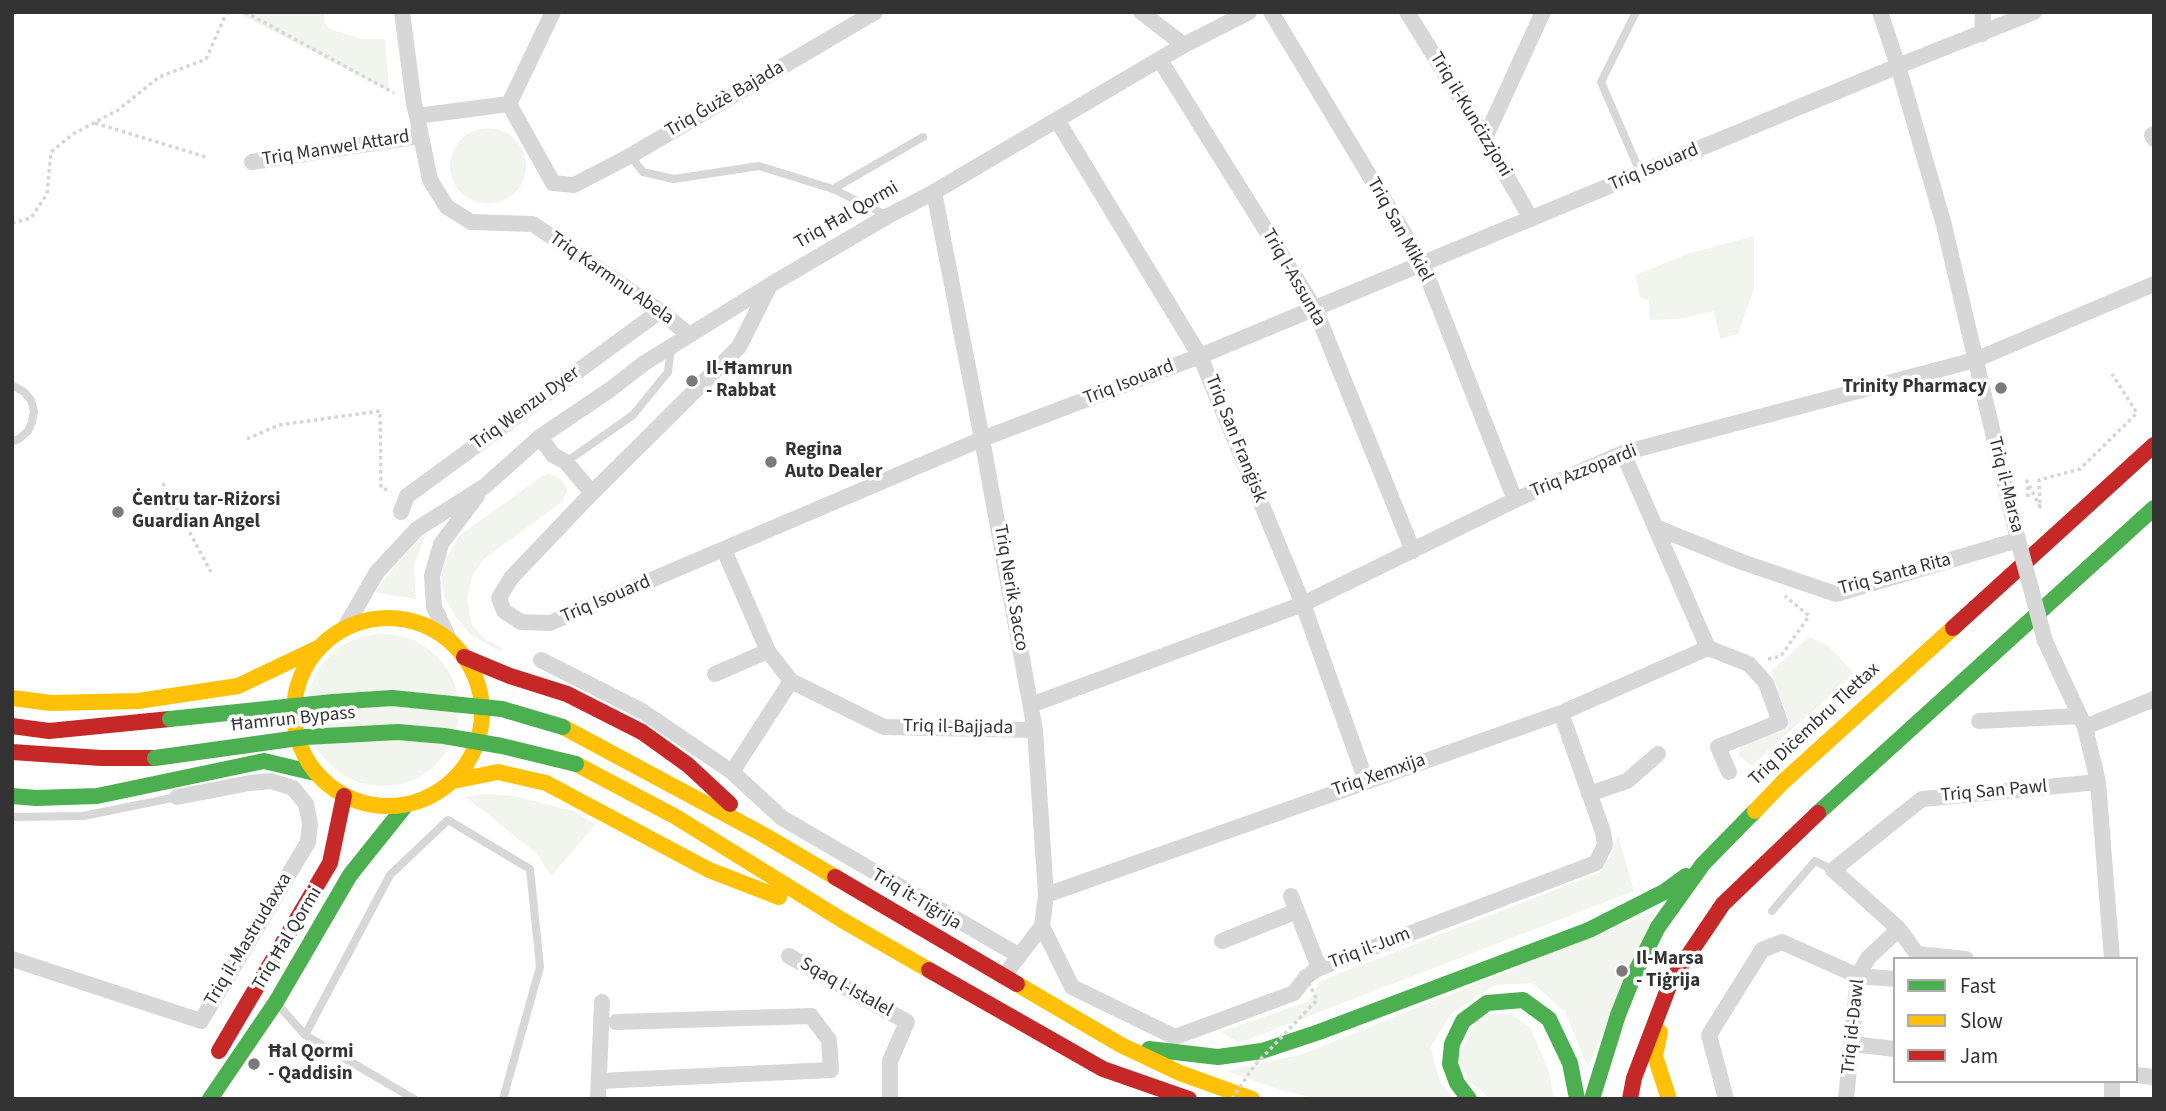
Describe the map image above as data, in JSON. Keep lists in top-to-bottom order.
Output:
{
  "streets": {
    "highway": [
      "Triq Ħal Qormi",
      "Ħamrun Bypass",
      "Triq Diċembru Tlettax",
      "Triq it-Tiġrija"
    ],
    "street": [
      "Triq Ġużè Bajada",
      "Triq il-Kunċizzjoni",
      "Triq Manwel Attard",
      "Triq Isouard",
      "Triq San Mikiel",
      "Triq l-Assunta",
      "Triq Karmnu Abela",
      "Triq Wenzu Dyer",
      "Triq San Franġisk",
      "Triq Azzopardi",
      "Triq il-Marsa",
      "Triq Santa Rita",
      "Triq Nerik Sacco",
      "Triq il-Bajjada",
      "Triq Xemxija",
      "Triq San Pawl",
      "Triq il-Mastrudaxxa",
      "Triq il-Jum",
      "Sqaq l-Istalel",
      "Triq id-Dawl"
    ]
  },
  "crossings": [
    ["Triq il-Kunċizzjoni", "Triq Isouard"],
    ["Triq Manwel Attard", "Triq Karmnu Abela"],
    ["Triq Isouard", "Triq Ħal Qormi"],
    ["Triq Isouard", "Triq San Mikiel"],
    ["Triq Isouard", "Triq l-Assunta"],
    ["Triq Isouard", "Triq San Franġisk"],
    ["Triq Isouard", "Triq il-Marsa"],
    ["Triq Isouard", "Triq Nerik Sacco"],
    ["Triq Ħal Qormi", "Triq l-Assunta"],
    ["Triq Ħal Qormi", "Triq Karmnu Abela"],
    ["Triq Ħal Qormi", "Triq San Franġisk"],
    ["Triq Ħal Qormi", "Triq Nerik Sacco"],
    ["Triq Ħal Qormi", "Ħamrun Bypass"],
    ["Triq San Mikiel", "Triq Azzopardi"],
    ["Triq l-Assunta", "Triq Azzopardi"],
    ["Triq Karmnu Abela", "Triq Wenzu Dyer"],
    ["Triq San Franġisk", "Triq Azzopardi"],
    ["Triq San Franġisk", "Triq Xemxija"],
    ["Triq Azzopardi", "Triq il-Marsa"],
    ["Triq Azzopardi", "Triq Nerik Sacco"],
    ["Triq il-Marsa", "Triq Santa Rita"],
    ["Triq il-Marsa", "Triq San Pawl"],
    ["Triq Nerik Sacco", "Triq il-Bajjada"],
    ["Triq Nerik Sacco", "Triq Xemxija"],
    ["Triq Nerik Sacco", "Triq il-Jum"],
    ["Ħamrun Bypass", "Triq it-Tiġrija"],
    ["Triq Xemxija", "Triq il-Jum"]
  ],
  "places": [
    "Il-Ħamrun - Rabbat",
    "Trinity Pharmacy",
    "Regina Auto Dealer",
    "Ċentru tar-Riżorsi Guardian Angel",
    "Il-Marsa - Tiġrija",
    "Ħal Qormi - Qaddisin"
  ],
  "legend": ["Fast", "Slow", "Jam"]
}
